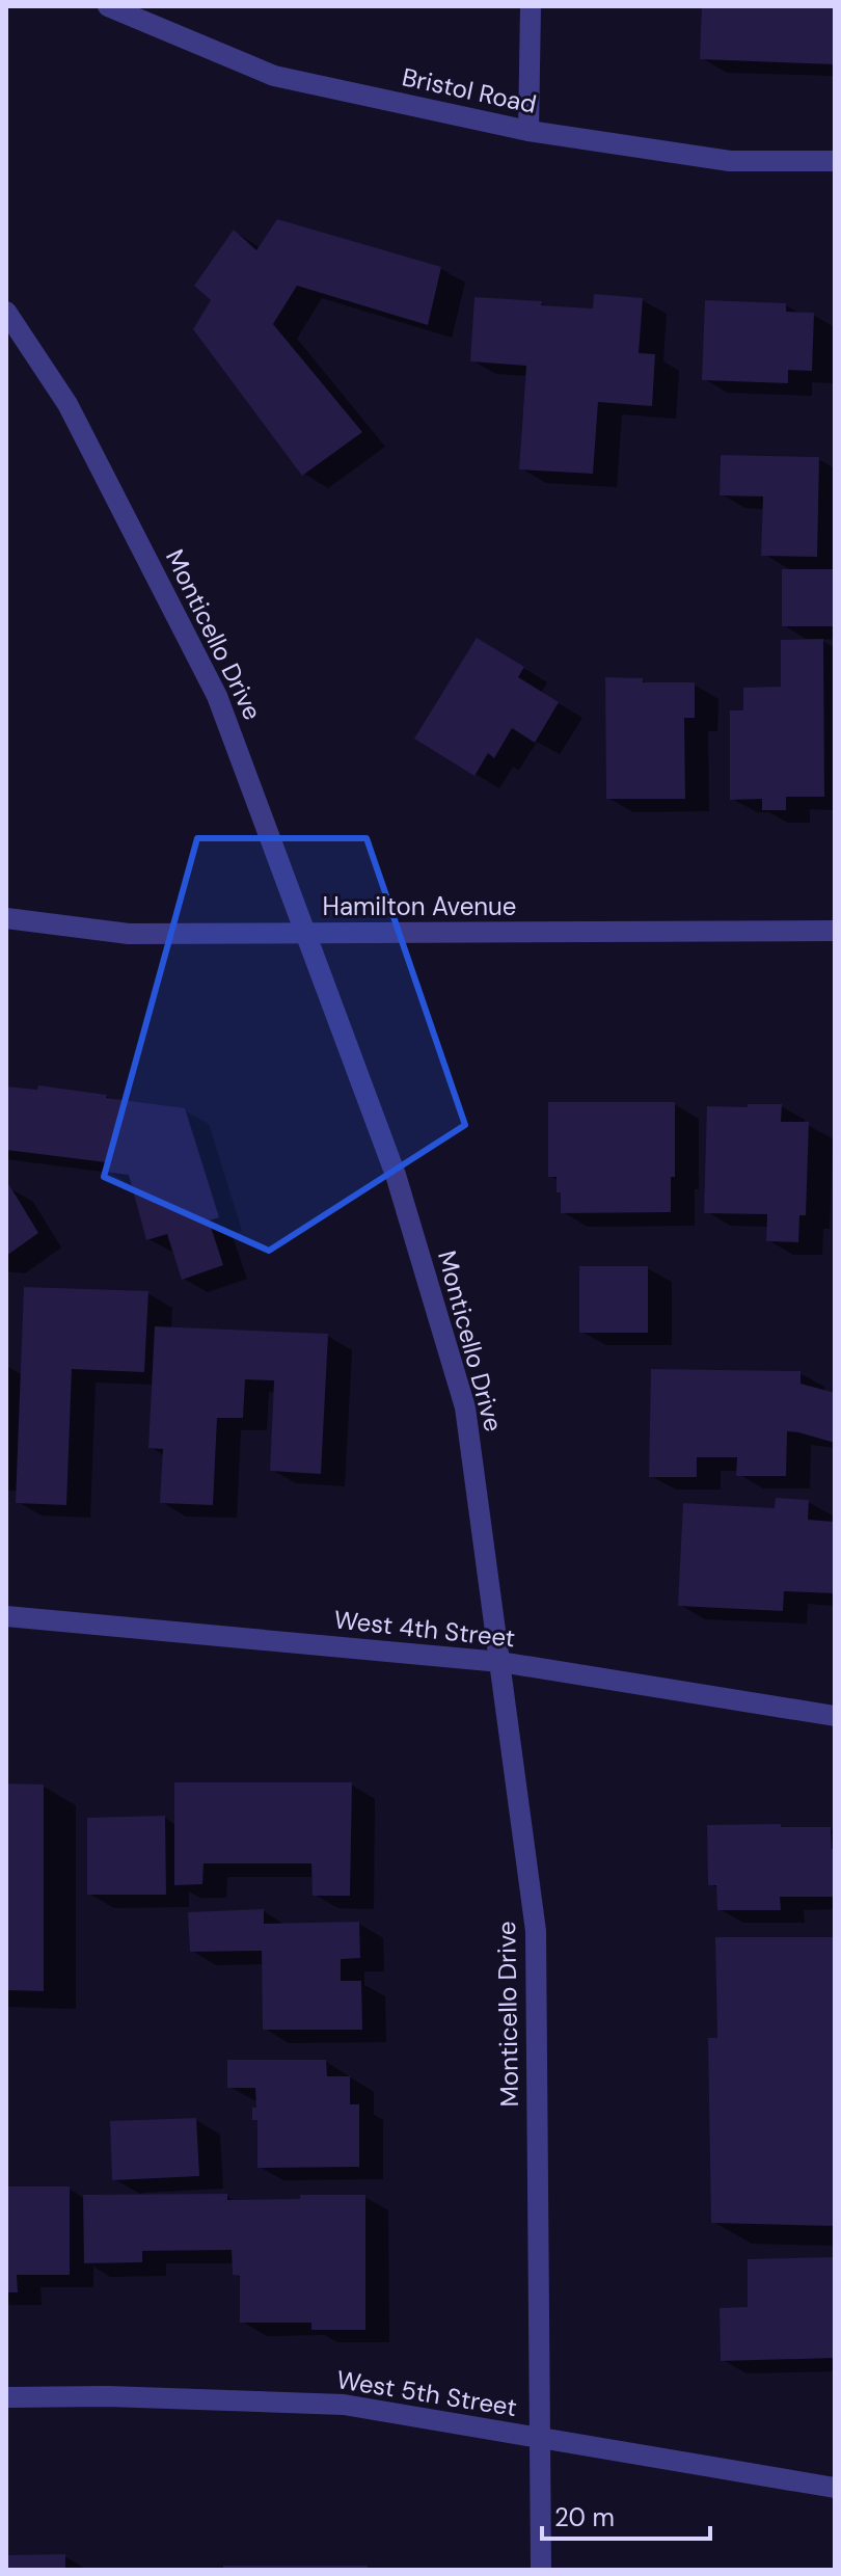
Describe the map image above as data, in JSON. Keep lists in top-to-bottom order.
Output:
{
  "streets": {
    "street": [
      "Bristol Road",
      "Monticello Drive",
      "Hamilton Avenue",
      "West 4th Street",
      "West 5th Street"
    ]
  },
  "crossings": [
    ["Monticello Drive", "Hamilton Avenue"],
    ["Monticello Drive", "West 4th Street"],
    ["Monticello Drive", "West 5th Street"]
  ],
  "scale_bar": "20 m"
}
